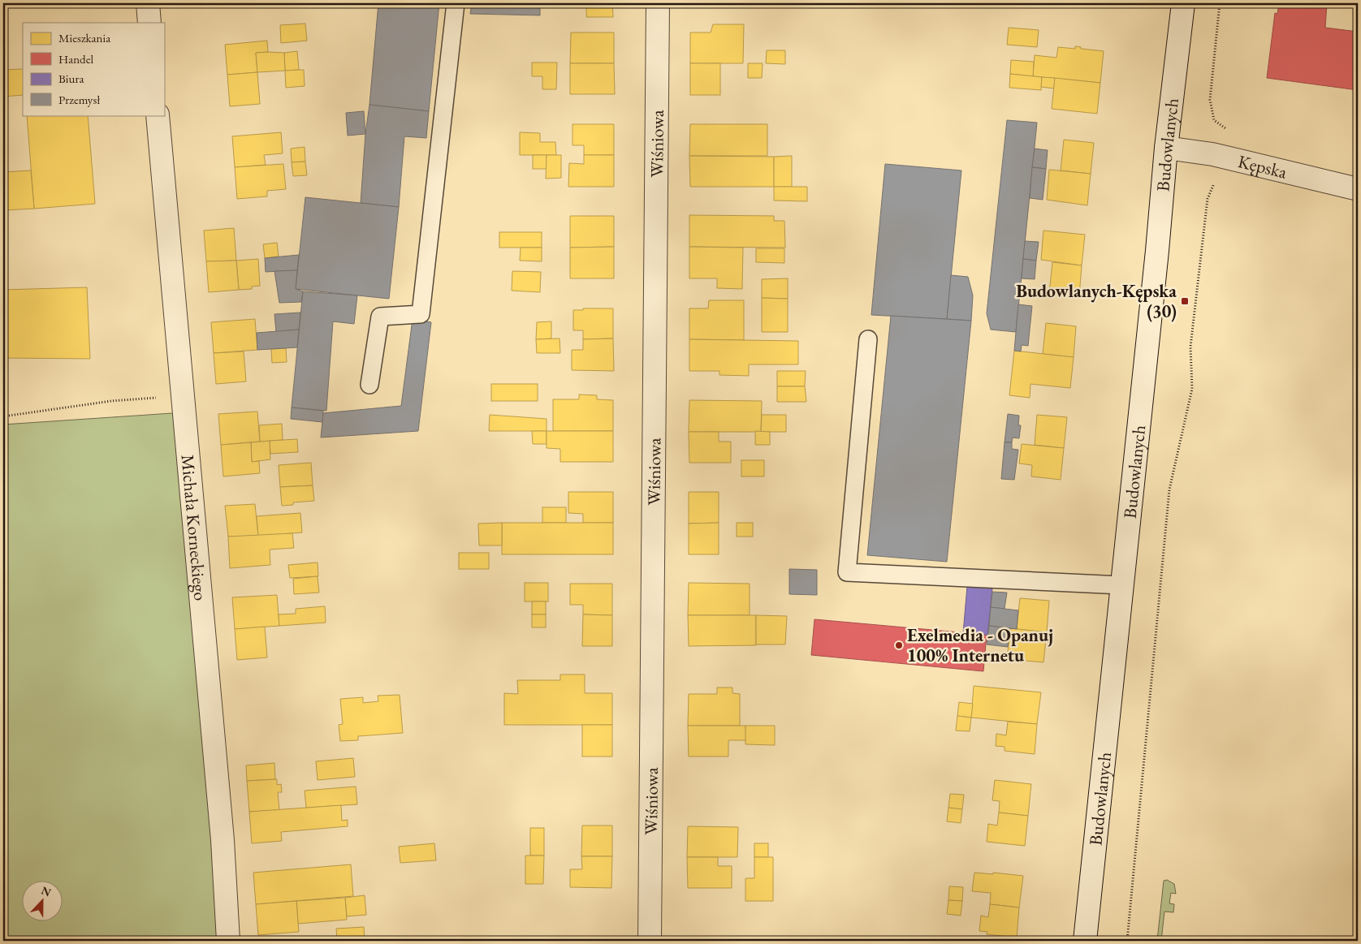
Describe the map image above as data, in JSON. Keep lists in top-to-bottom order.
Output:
{
  "streets": {
    "street": [
      "Wiśniowa",
      "Budowlanych",
      "Kępska",
      "Michała Korneckiego"
    ]
  },
  "crossings": [
    ["Budowlanych", "Kępska"]
  ],
  "places": {
    "transit": ["Budowlanych-Kępska (30)"],
    "other": ["Exelmedia - Opanuj 100% Internetu"]
  },
  "legend": [
    "Mieszkania",
    "Handel",
    "Biura",
    "Przemysł"
  ],
  "north": "top"
}
